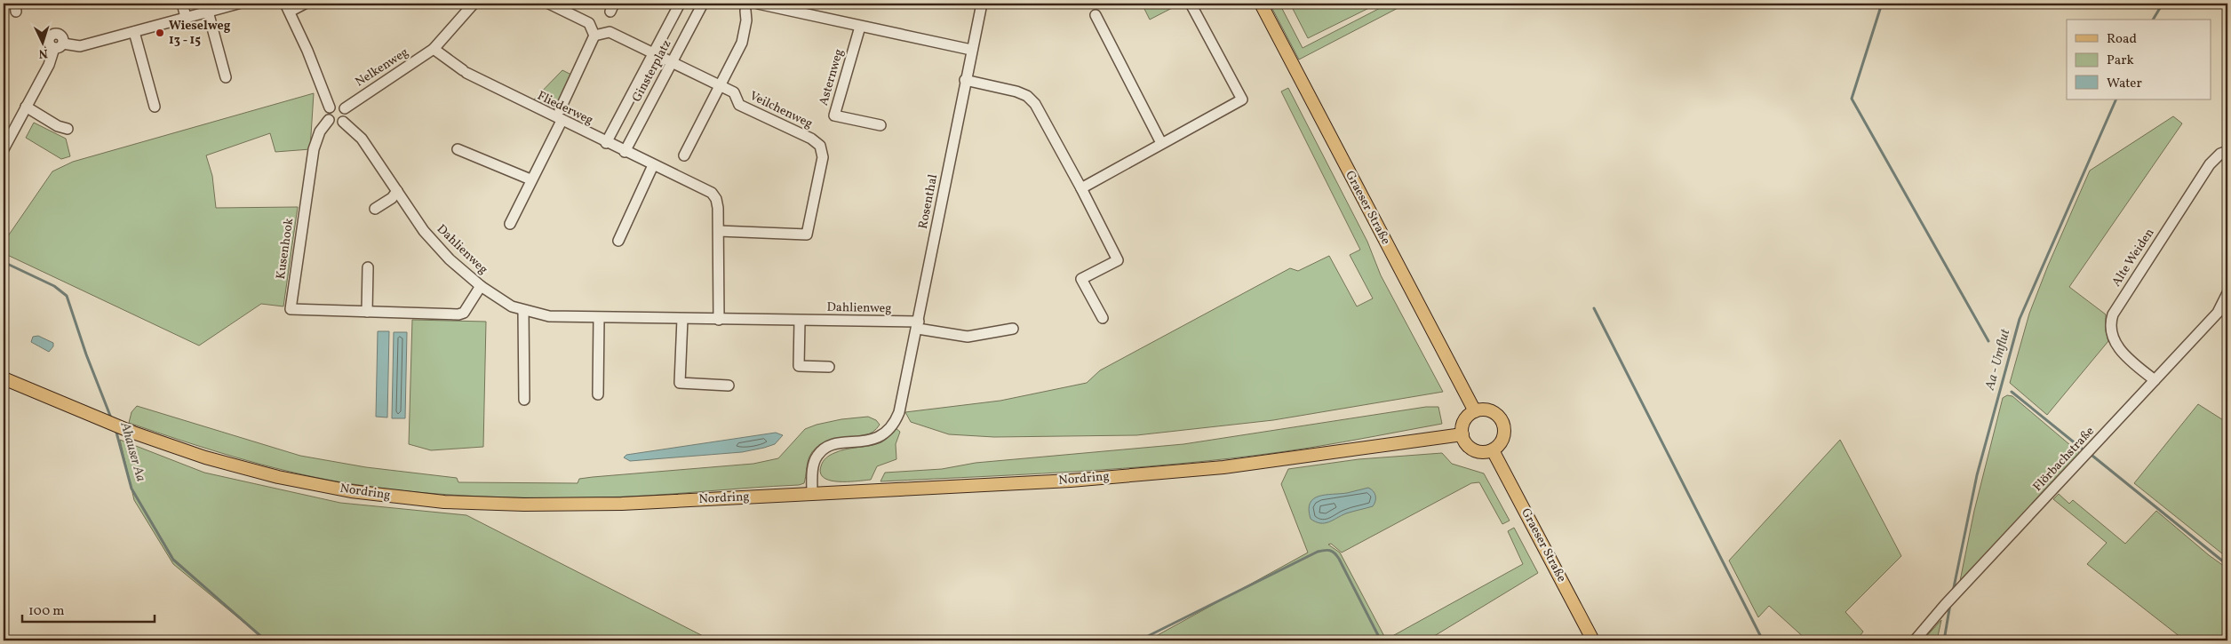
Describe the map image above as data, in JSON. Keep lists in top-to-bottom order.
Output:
{
  "streets": {
    "main road": ["Graeser Straße", "Nordring"],
    "street": [
      "Nelkenweg",
      "Ginsterplatz",
      "Asternweg",
      "Fliederweg",
      "Veilchenweg",
      "Rosenthal",
      "Kusenhook",
      "Dahlienweg",
      "Alte Weiden",
      "Flörbachstraße"
    ]
  },
  "crossings": [
    ["Nelkenweg", "Fliederweg"],
    ["Nelkenweg", "Kusenhook"],
    ["Nelkenweg", "Dahlienweg"],
    ["Ginsterplatz", "Fliederweg"],
    ["Ginsterplatz", "Veilchenweg"],
    ["Fliederweg", "Veilchenweg"],
    ["Fliederweg", "Dahlienweg"],
    ["Rosenthal", "Dahlienweg"],
    ["Rosenthal", "Nordring"],
    ["Graeser Straße", "Nordring"],
    ["Kusenhook", "Dahlienweg"],
    ["Alte Weiden", "Flörbachstraße"]
  ],
  "water": ["Aa - Umflut", "Ahauser Aa"],
  "places": ["Wieselweg 13 - 15"],
  "legend": ["Road", "Park", "Water"],
  "scale_bar": "100 m",
  "north": "bottom"
}
